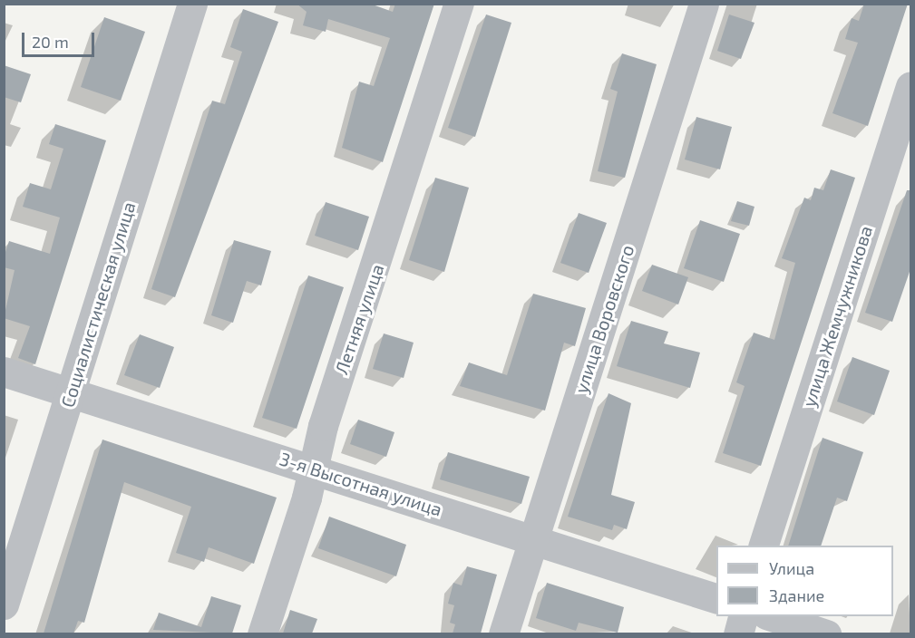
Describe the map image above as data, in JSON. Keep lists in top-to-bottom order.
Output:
{
  "streets": {
    "street": [
      "Социалистическая улица",
      "улица Жемчужникова",
      "Летняя улица",
      "улица Воровского",
      "3-я Высотная улица"
    ]
  },
  "crossings": [
    ["Социалистическая улица", "3-я Высотная улица"],
    ["Летняя улица", "3-я Высотная улица"],
    ["улица Воровского", "3-я Высотная улица"]
  ],
  "legend": ["Улица", "Здание"],
  "scale_bar": "20 m"
}
